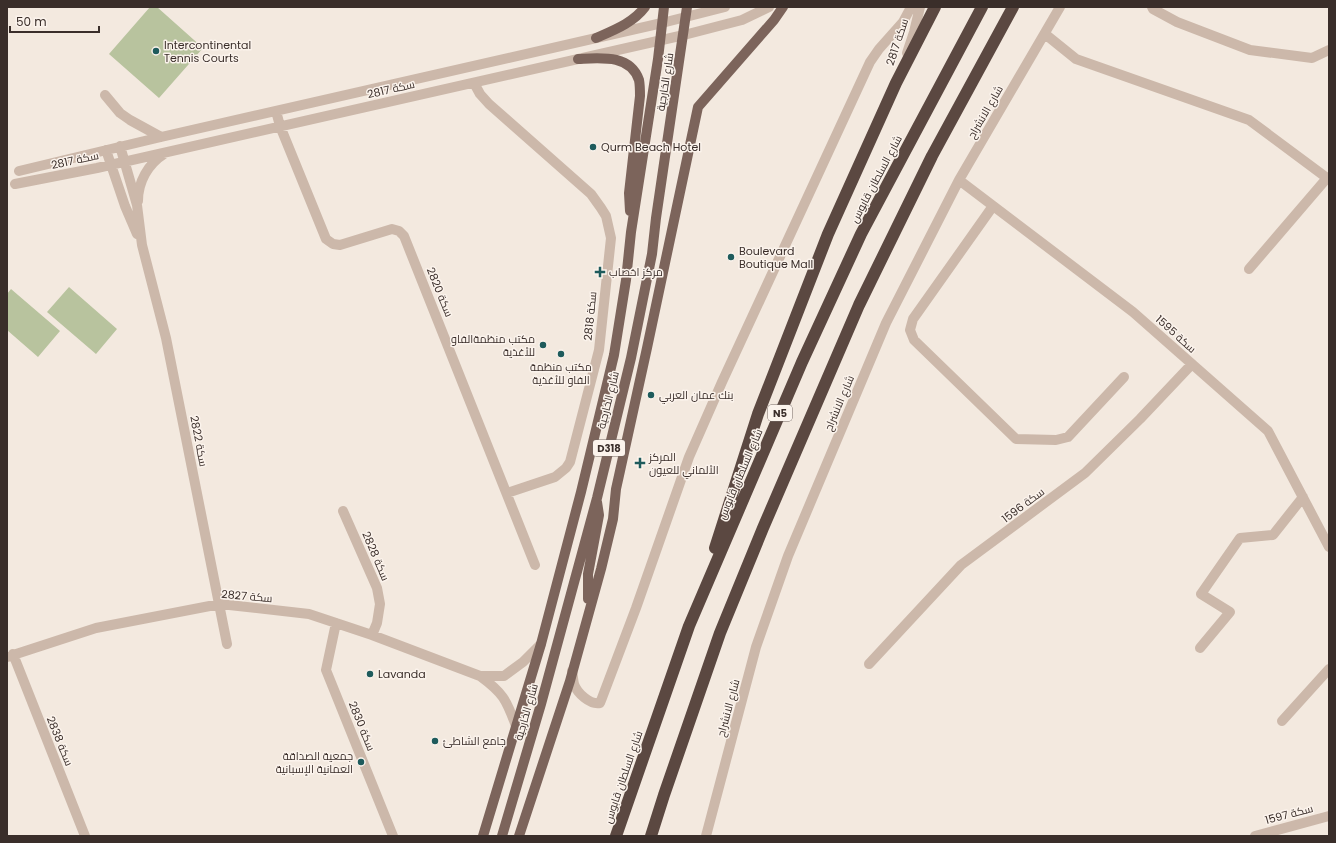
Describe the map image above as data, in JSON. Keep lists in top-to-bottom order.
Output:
{
  "streets": {
    "highway": ["شارع السلطان قابوس", "N5"],
    "main road": ["شارع الخارجية", "D318"],
    "street": [
      "سكة 2817",
      "شارع الانشراح",
      "سكة 2820",
      "سكة 2818",
      "سكة 1595",
      "سكة 2822",
      "سكة 1596",
      "سكة 2828",
      "سكة 2827",
      "سكة 2830",
      "سكة 2838",
      "سكة 1597"
    ]
  },
  "crossings": [
    ["سكة 2817", "شارع الخارجية"],
    ["سكة 2817", "سكة 2820"],
    ["سكة 2817", "سكة 2818"],
    ["سكة 2817", "سكة 2822"],
    ["شارع الخارجية", "سكة 2827"],
    ["شارع الانشراح", "سكة 1595"],
    ["سكة 2820", "سكة 2818"],
    ["سكة 1595", "سكة 1596"],
    ["سكة 2822", "سكة 2827"],
    ["سكة 2828", "سكة 2827"],
    ["سكة 2827", "سكة 2830"],
    ["سكة 2827", "سكة 2838"]
  ],
  "places": {
    "other": [
      "Intercontinental Tennis Courts",
      "Qurm Beach Hotel",
      "Boulevard Boutique Mall",
      "مكتب منظمةالفاو للأغذية",
      "مكتب منظمة الفاو للأغذية",
      "بنك عمان العربي",
      "Lavanda",
      "جامع الشاطئ",
      "جمعية الصداقة العمانية الإسبانية"
    ],
    "health": ["مركز اخصاب", "المركز الألماني للعيون"]
  },
  "scale_bar": "50 m"
}
